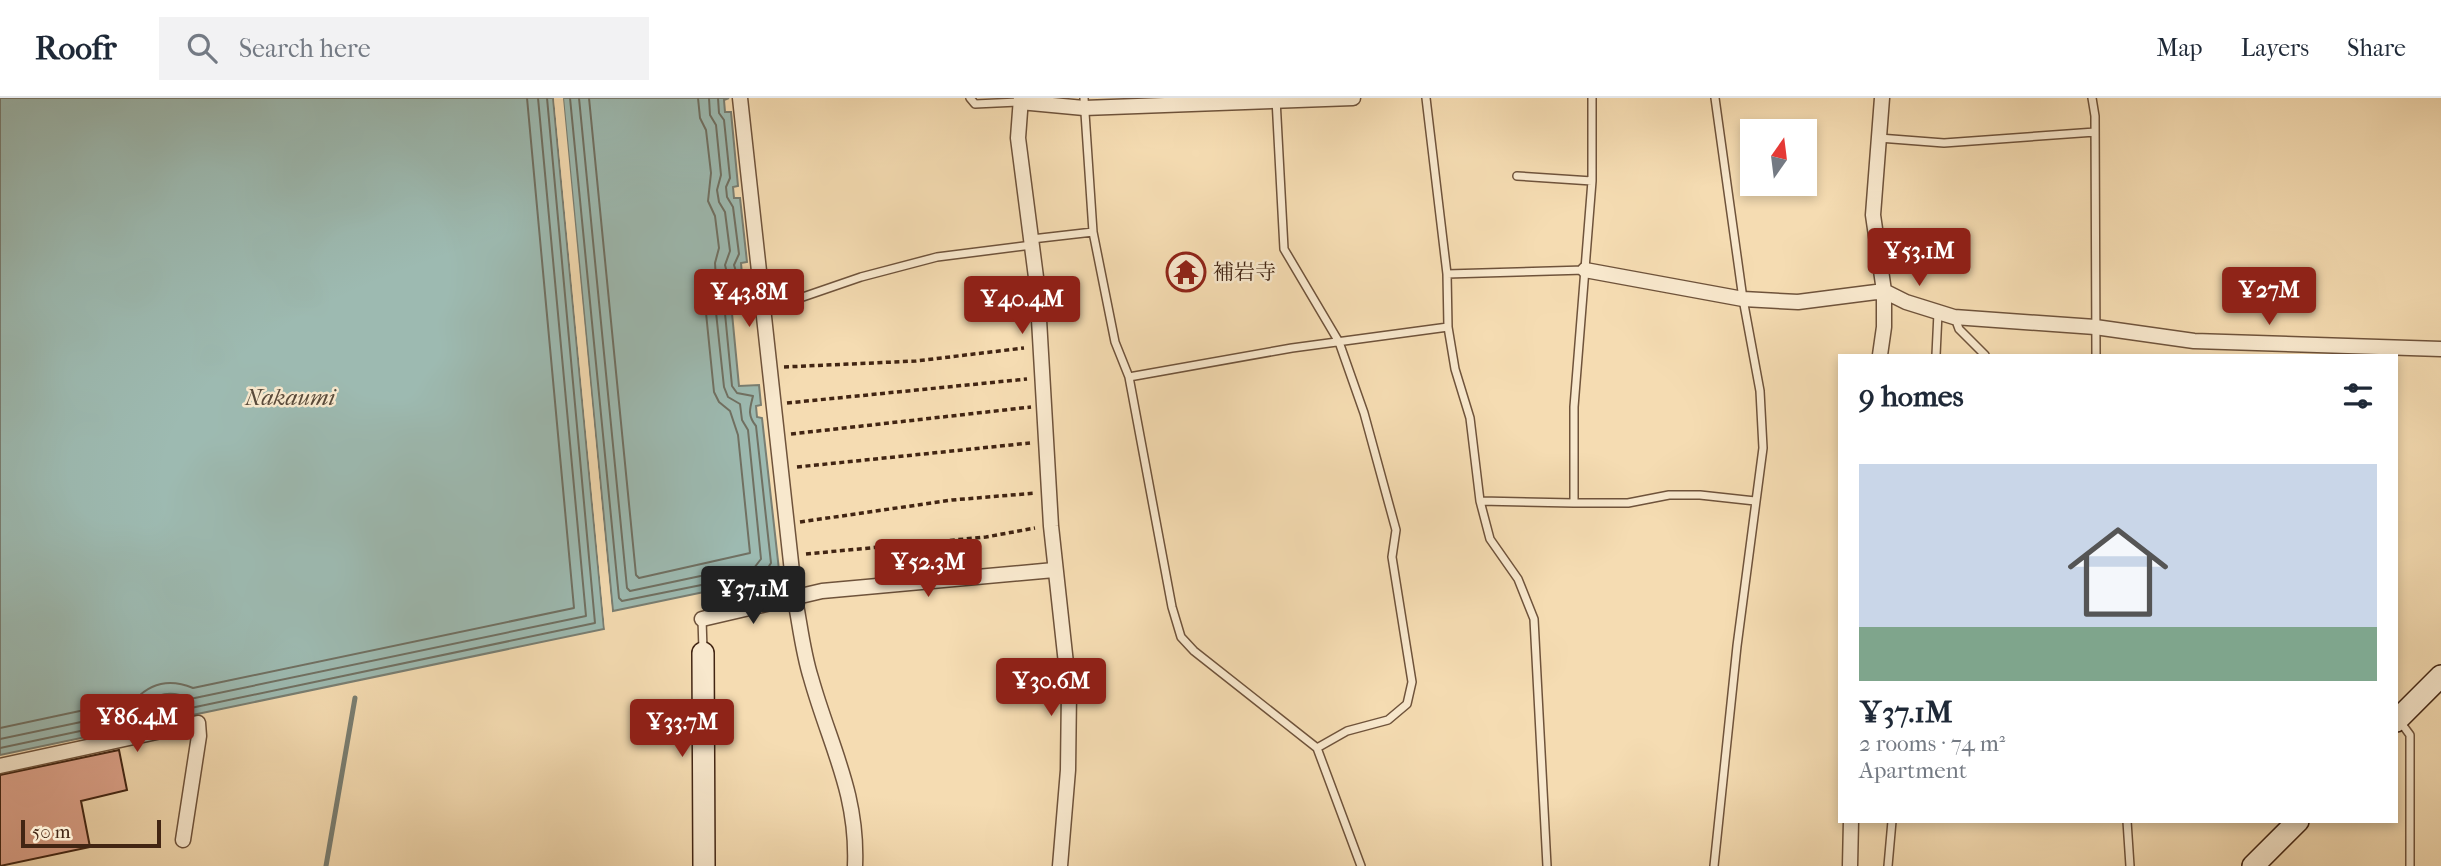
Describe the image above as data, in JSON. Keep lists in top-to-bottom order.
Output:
{
  "water": ["Nakaumi"],
  "places": {
    "temple": ["補岩寺"]
  },
  "scale_bar": "50 m",
  "north": "top",
  "page": {
    "header": "Roofr",
    "search": "Search here",
    "nav": ["Map", "Layers", "Share"],
    "price": [
      "¥53.1M",
      "¥27M",
      "¥43.8M",
      "¥40.4M",
      "¥52.3M",
      "¥37.1M",
      "¥30.6M",
      "¥86.4M",
      "¥33.7M"
    ],
    "heading": "9 homes",
    "list": [
      {
        "name": "¥37.1M",
        "note": "2 rooms · 74 m² · Apartment"
      }
    ],
    "scale": "50 m"
  }
}
